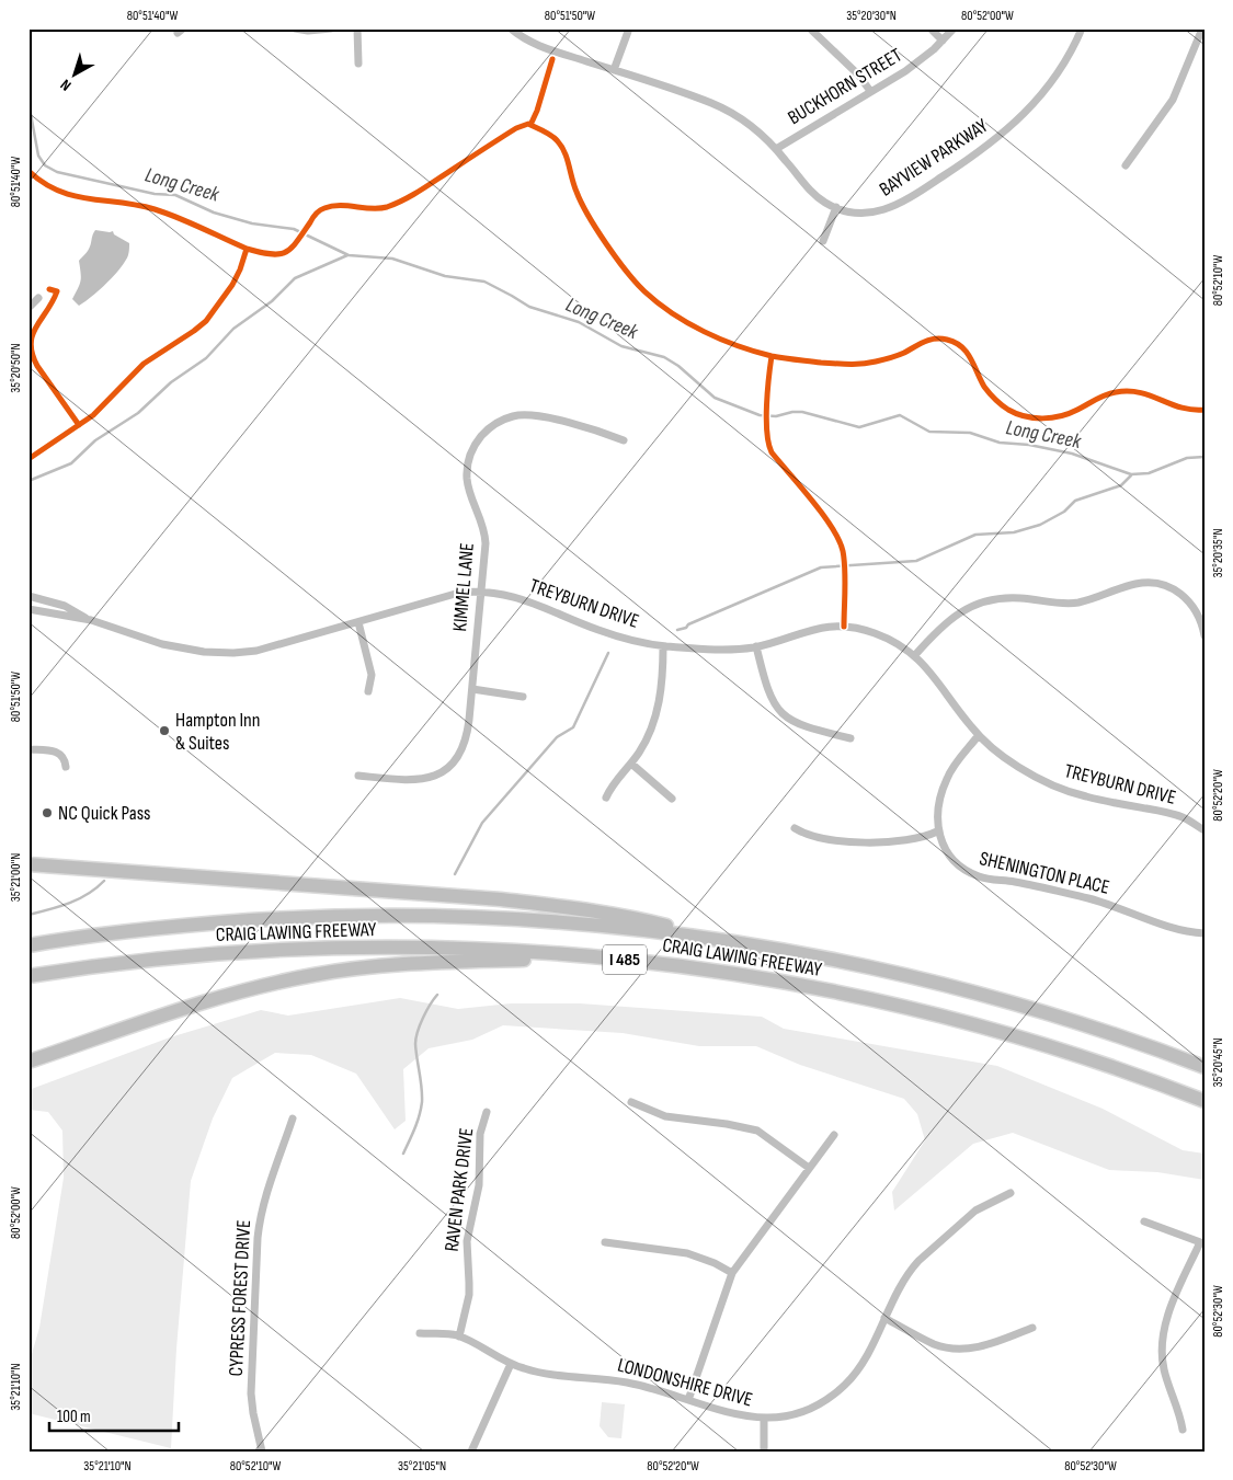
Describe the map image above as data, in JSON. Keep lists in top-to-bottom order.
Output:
{
  "streets": {
    "highway": ["CRAIG LAWING FREEWAY", "I 485"],
    "street": [
      "BUCKHORN STREET",
      "BAYVIEW PARKWAY",
      "KIMMEL LANE",
      "TREYBURN DRIVE",
      "SHENINGTON PLACE",
      "RAVEN PARK DRIVE",
      "CYPRESS FOREST DRIVE",
      "LONDONSHIRE DRIVE"
    ]
  },
  "crossings": [
    ["BUCKHORN STREET", "BAYVIEW PARKWAY"],
    ["KIMMEL LANE", "TREYBURN DRIVE"],
    ["RAVEN PARK DRIVE", "LONDONSHIRE DRIVE"]
  ],
  "water": ["Long Creek"],
  "places": ["Hampton Inn & Suites", "NC Quick Pass"],
  "scale_bar": "100 m",
  "north": "bottom left",
  "coordinates": [
    "80°51'40\"W",
    "80°51'50\"W",
    "35°20'30\"N",
    "80°52'00\"W",
    "80°52'10\"W",
    "35°20'50\"N",
    "35°20'35\"N",
    "80°52'20\"W",
    "35°21'00\"N",
    "35°20'45\"N",
    "80°52'30\"W",
    "35°21'10\"N",
    "35°21'05\"N"
  ]
}
